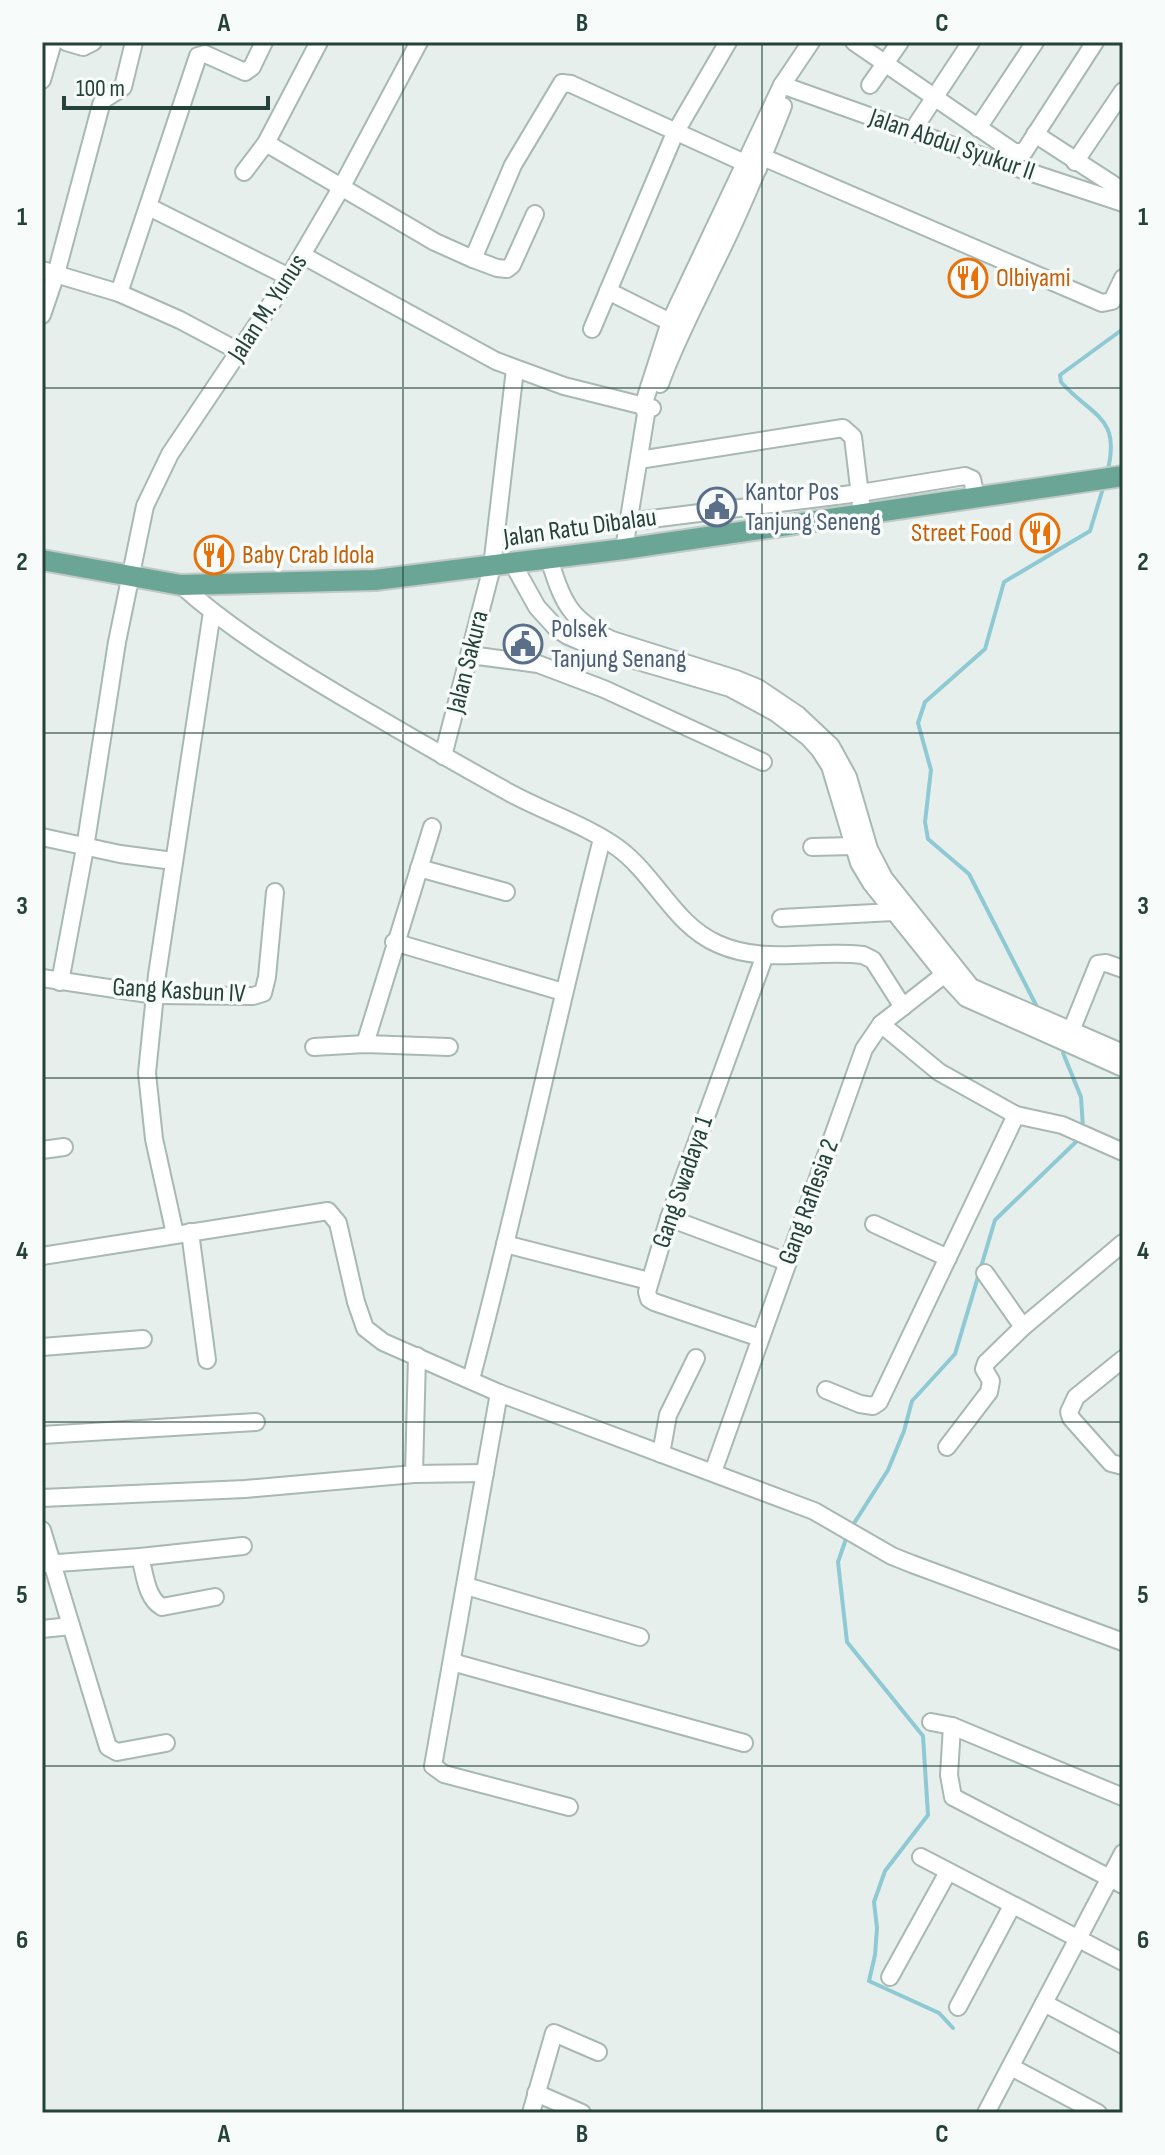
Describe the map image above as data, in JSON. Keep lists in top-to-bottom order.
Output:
{
  "streets": {
    "main road": ["Jalan Ratu Dibalau"],
    "street": [
      "Jalan Abdul Syukur II",
      "Jalan M. Yunus",
      "Jalan Sakura",
      "Gang Kasbun IV",
      "Gang Swadaya 1",
      "Gang Raflesia 2"
    ]
  },
  "crossings": [
    ["Jalan M. Yunus", "Jalan Ratu Dibalau"],
    ["Jalan M. Yunus", "Gang Kasbun IV"],
    ["Jalan Ratu Dibalau", "Jalan Sakura"],
    ["Gang Swadaya 1", "Gang Raflesia 2"]
  ],
  "places": {
    "restaurant": ["Olbiyami", "Street Food", "Baby Crab Idola"],
    "public building": ["Kantor Pos Tanjung Seneng", "Polsek Tanjung Senang"]
  },
  "scale_bar": "100 m",
  "grid": {
    "columns": ["A", "B", "C"],
    "rows": [
      "1",
      "2",
      "3",
      "4",
      "5",
      "6"
    ]
  }
}
